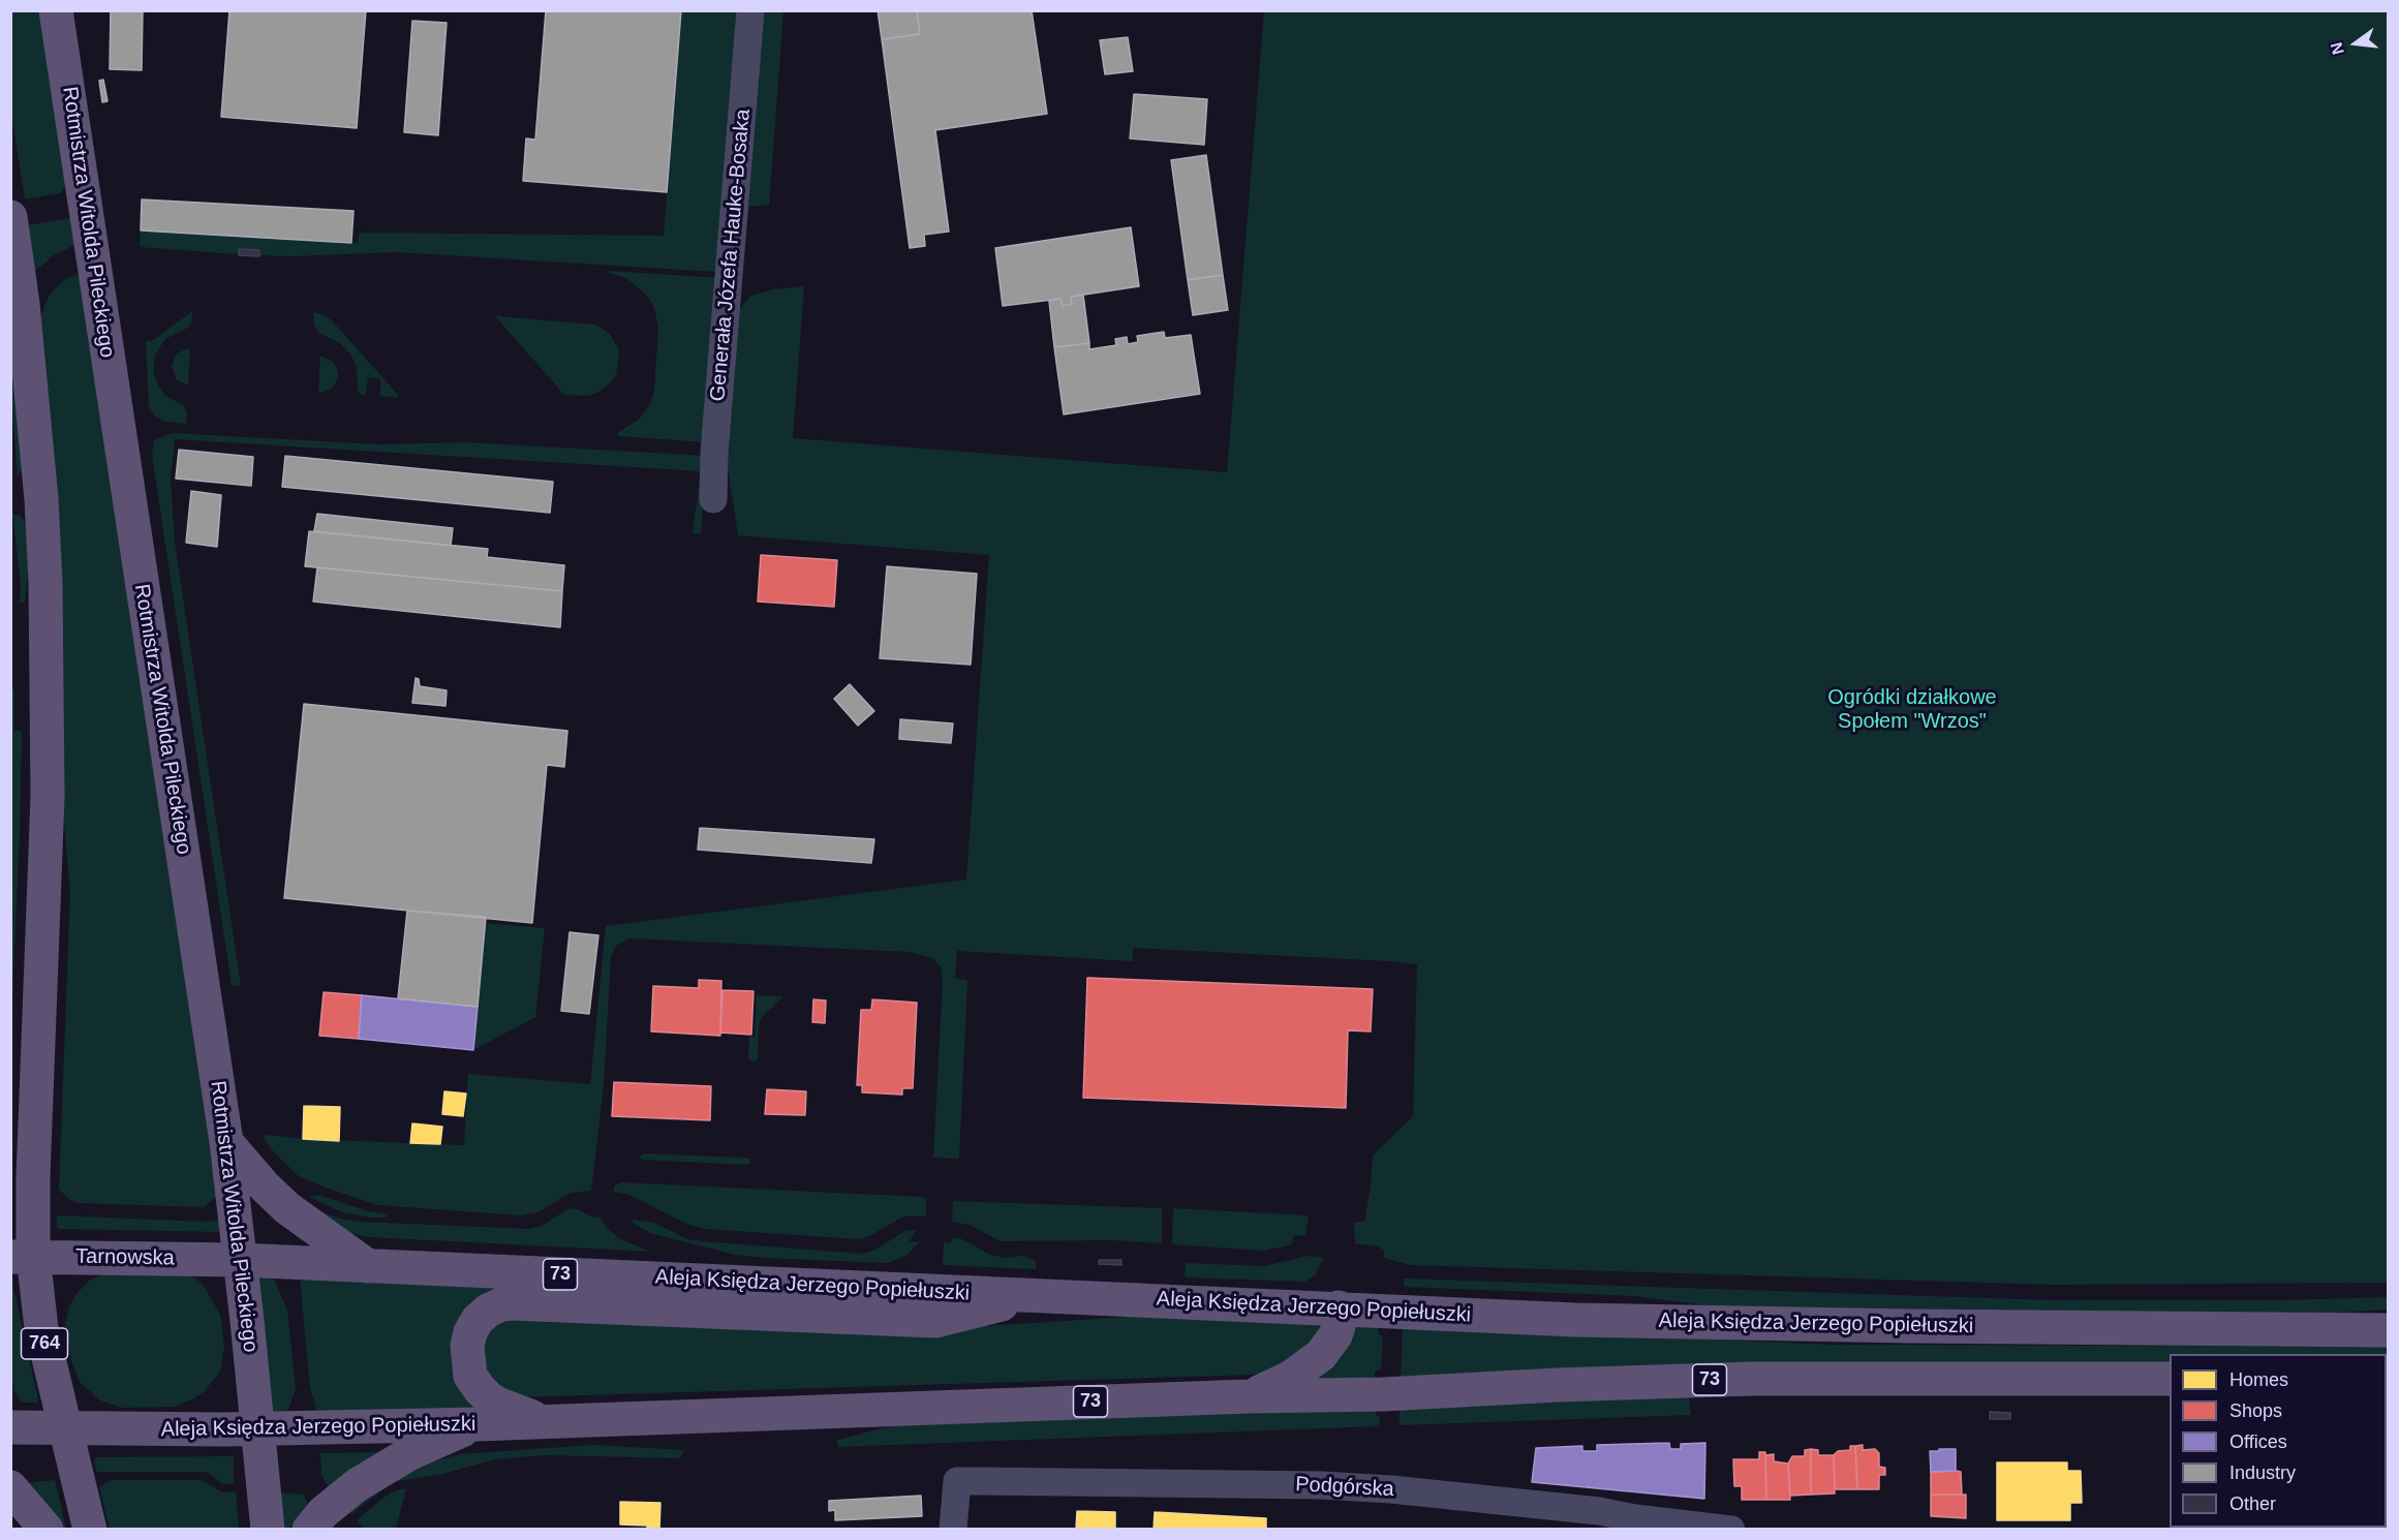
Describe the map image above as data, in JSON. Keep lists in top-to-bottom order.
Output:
{
  "streets": {
    "main road": [
      "Rotmistrza Witolda Pileckiego",
      "Tarnowska",
      "73",
      "Aleja Księdza Jerzego Popiełuszki",
      "764"
    ],
    "street": ["Generała Józefa Hauke-Bosaka", "Podgórska"]
  },
  "crossings": [
    ["Rotmistrza Witolda Pileckiego", "Tarnowska"],
    ["Rotmistrza Witolda Pileckiego", "Aleja Księdza Jerzego Popiełuszki"],
    ["Tarnowska", "Aleja Księdza Jerzego Popiełuszki"],
    ["Tarnowska", "764"],
    ["73", "Aleja Księdza Jerzego Popiełuszki"],
    ["73", "764"],
    ["Aleja Księdza Jerzego Popiełuszki", "764"]
  ],
  "parks": ["Ogródki działkowe Społem \"Wrzos\""],
  "legend": [
    "Homes",
    "Shops",
    "Offices",
    "Industry",
    "Other"
  ],
  "north": "left"
}
